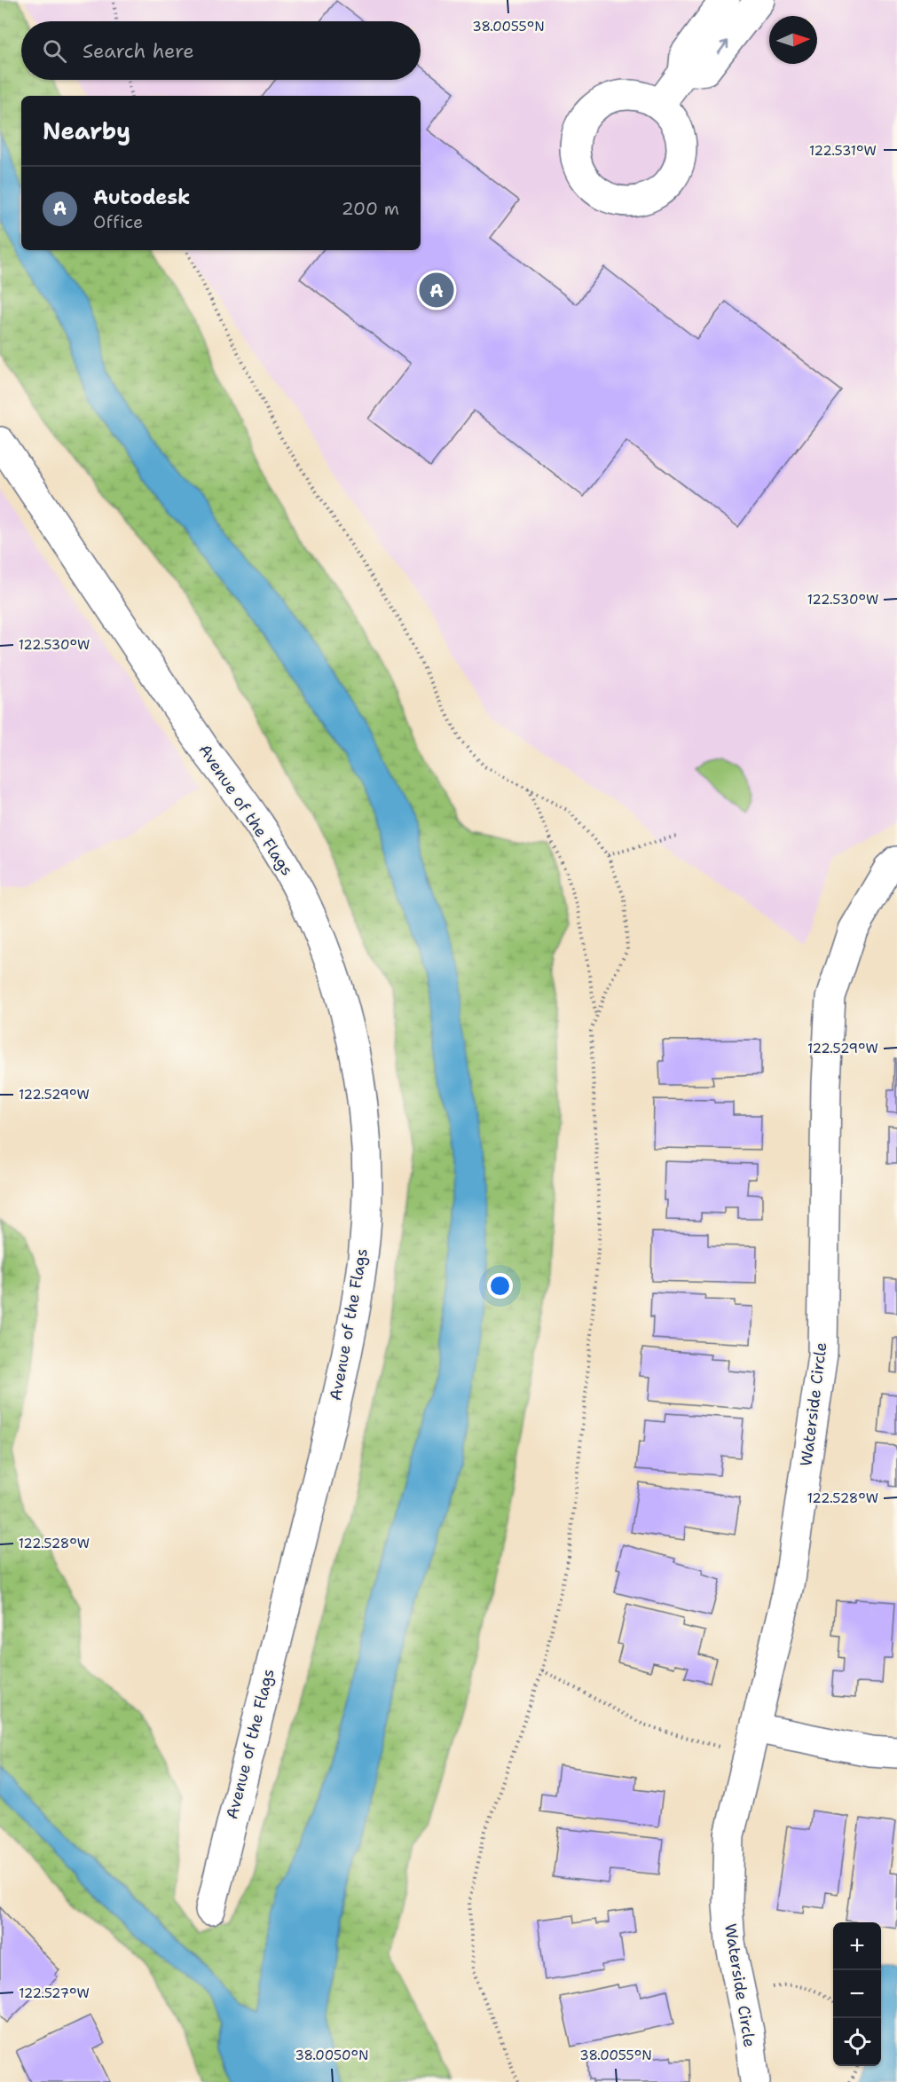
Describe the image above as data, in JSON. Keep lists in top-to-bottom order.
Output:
{
  "streets": {
    "street": ["Avenue of the Flags", "Waterside Circle"]
  },
  "north": "right",
  "page": {
    "search": "Search here",
    "heading": "Nearby",
    "list": [
      {
        "mark": "A",
        "name": "Autodesk",
        "note": "Office",
        "value": "200 m"
      }
    ],
    "pins": "A",
    "map_buttons": ["+", "−"]
  },
  "coordinates": [
    "38.0055°N",
    "122.531°W",
    "122.530°W",
    "122.529°W",
    "122.528°W",
    "122.527°W",
    "38.0050°N"
  ]
}
